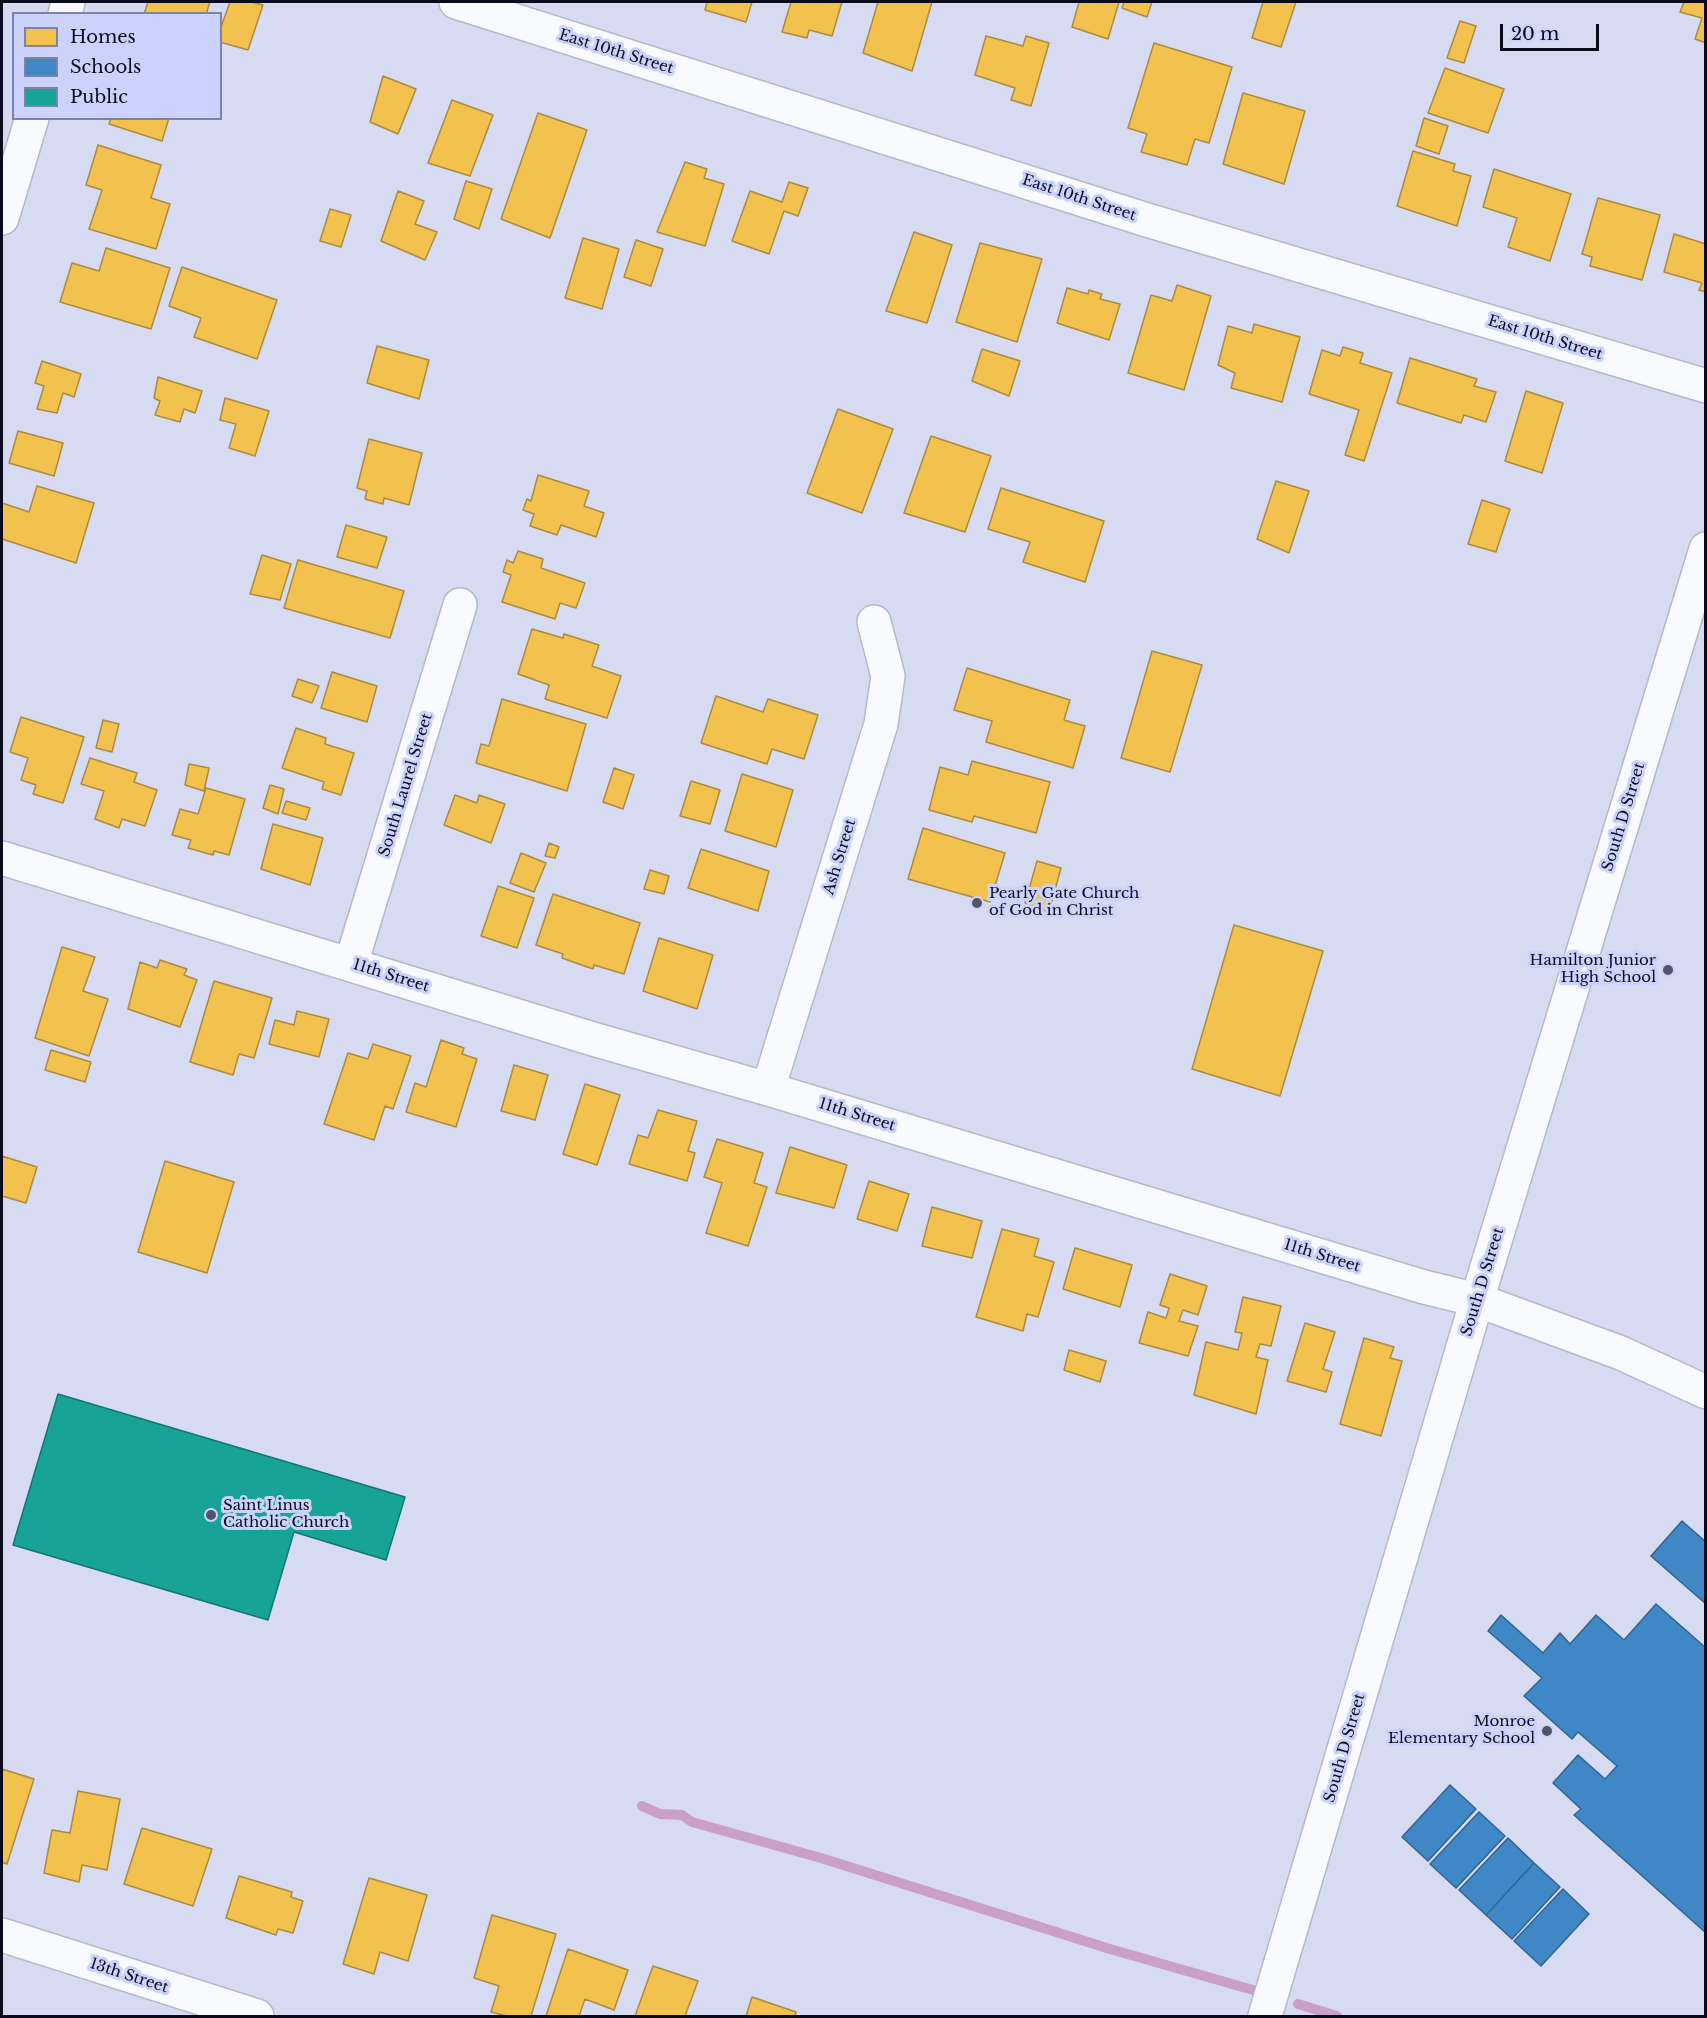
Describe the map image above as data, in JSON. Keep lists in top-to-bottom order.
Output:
{
  "streets": {
    "street": [
      "East 10th Street",
      "South Laurel Street",
      "South D Street",
      "Ash Street",
      "11th Street",
      "13th Street"
    ]
  },
  "crossings": [
    ["South Laurel Street", "11th Street"],
    ["South D Street", "11th Street"],
    ["Ash Street", "11th Street"]
  ],
  "places": [
    "Pearly Gate Church of God in Christ",
    "Hamilton Junior High School",
    "Saint Linus Catholic Church",
    "Monroe Elementary School"
  ],
  "legend": ["Homes", "Schools", "Public"],
  "scale_bar": "20 m"
}
